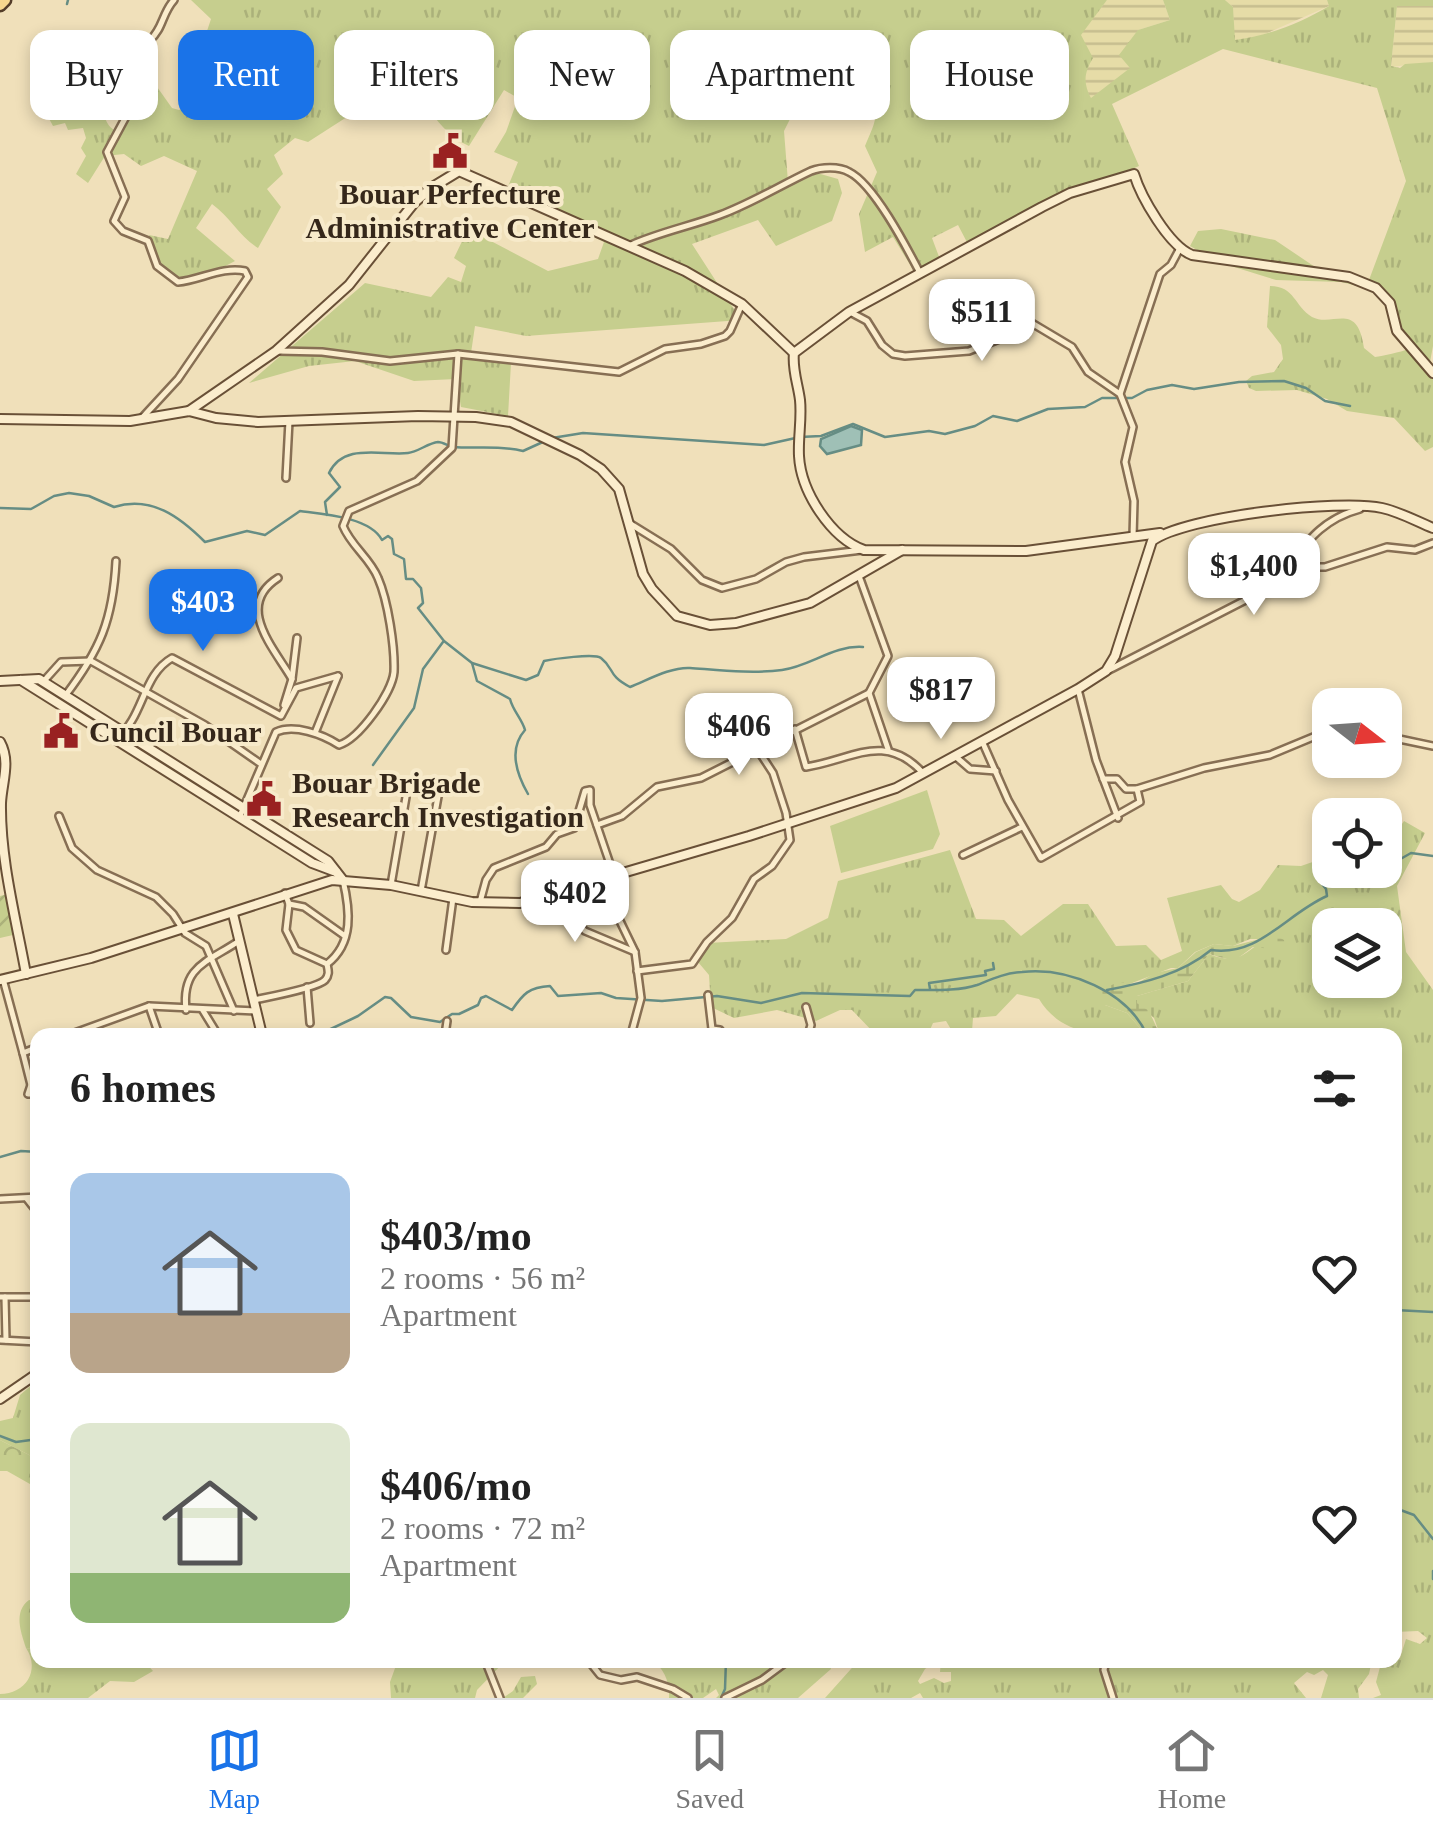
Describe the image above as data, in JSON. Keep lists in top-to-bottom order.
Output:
{
  "places": {
    "public building": ["Bouar Perfecture Administrative Center", "Cuncil Bouar", "Bouar Brigade Research Investigation"]
  },
  "north": "right",
  "page": {
    "chip": [
      "Buy",
      "Rent",
      "Filters",
      "New",
      "Apartment",
      "House"
    ],
    "price": [
      "$511",
      "$1,400",
      "$403",
      "$817",
      "$406",
      "$402"
    ],
    "heading": "6 homes",
    "list": [
      {
        "name": "$403/mo",
        "note": "2 rooms · 56 m² · Apartment"
      },
      {
        "name": "$406/mo",
        "note": "2 rooms · 72 m² · Apartment"
      }
    ],
    "tabs": ["Map", "Saved", "Home"]
  }
}
